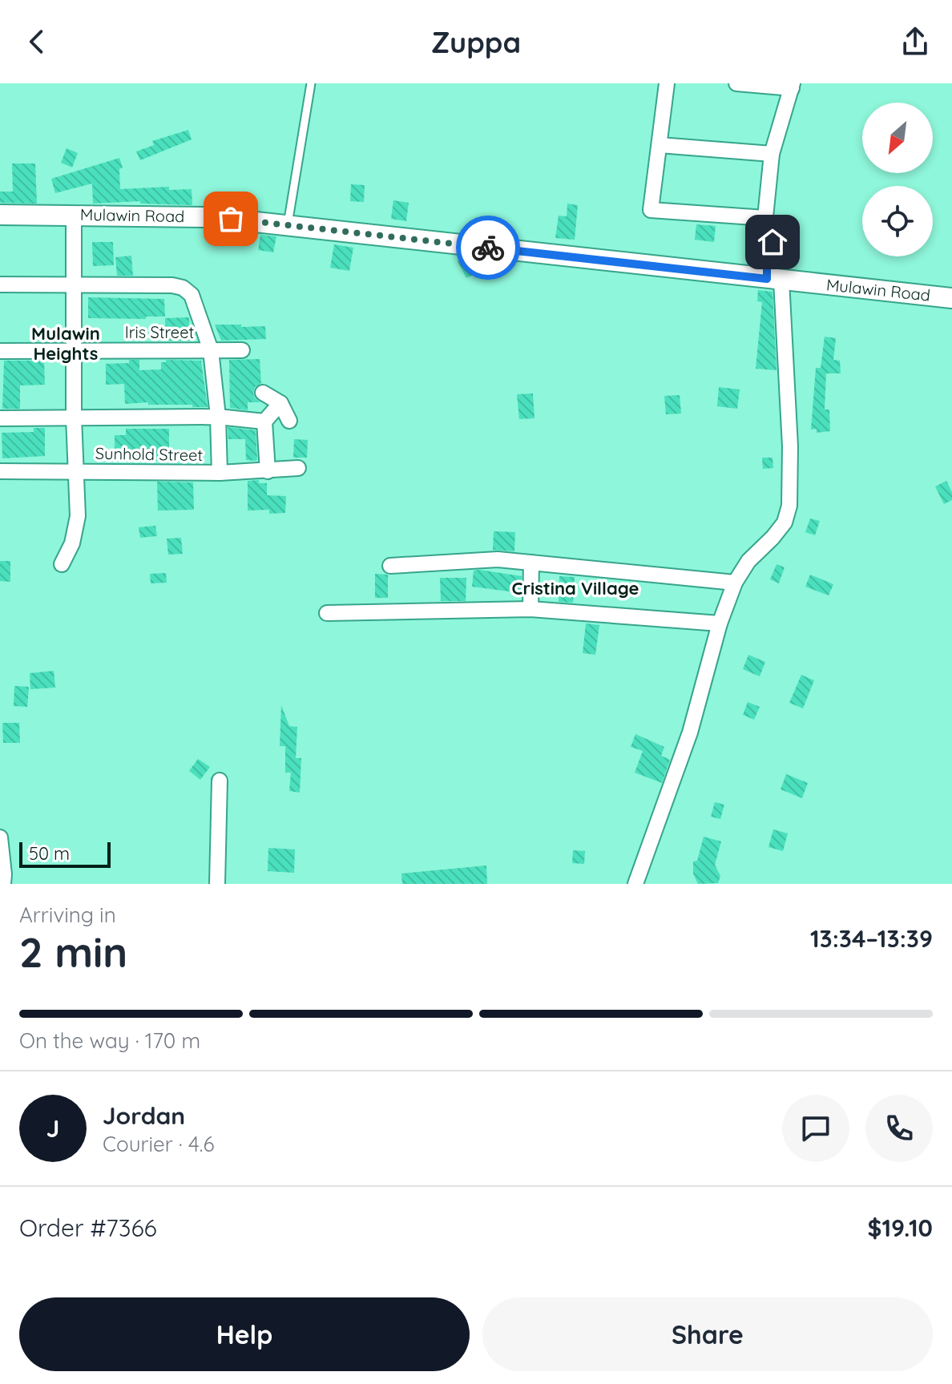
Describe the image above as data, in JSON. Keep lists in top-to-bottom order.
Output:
{
  "streets": {
    "main road": ["Mulawin Road"],
    "street": ["Iris Street", "Sunhold Street"]
  },
  "districts": ["Mulawin Heights", "Cristina Village"],
  "scale_bar": "50 m",
  "north": "bottom left",
  "page": {
    "header": "Zuppa",
    "scale": "50 m",
    "heading": ["2 min", "Arriving in", "13:34–13:39"],
    "panel": [
      "Jordan",
      "Courier · 4.6",
      "Order #7366",
      "$19.10"
    ],
    "bar": "On the way · 170 m",
    "round": "J",
    "buttons": ["Help", "Share"]
  }
}
